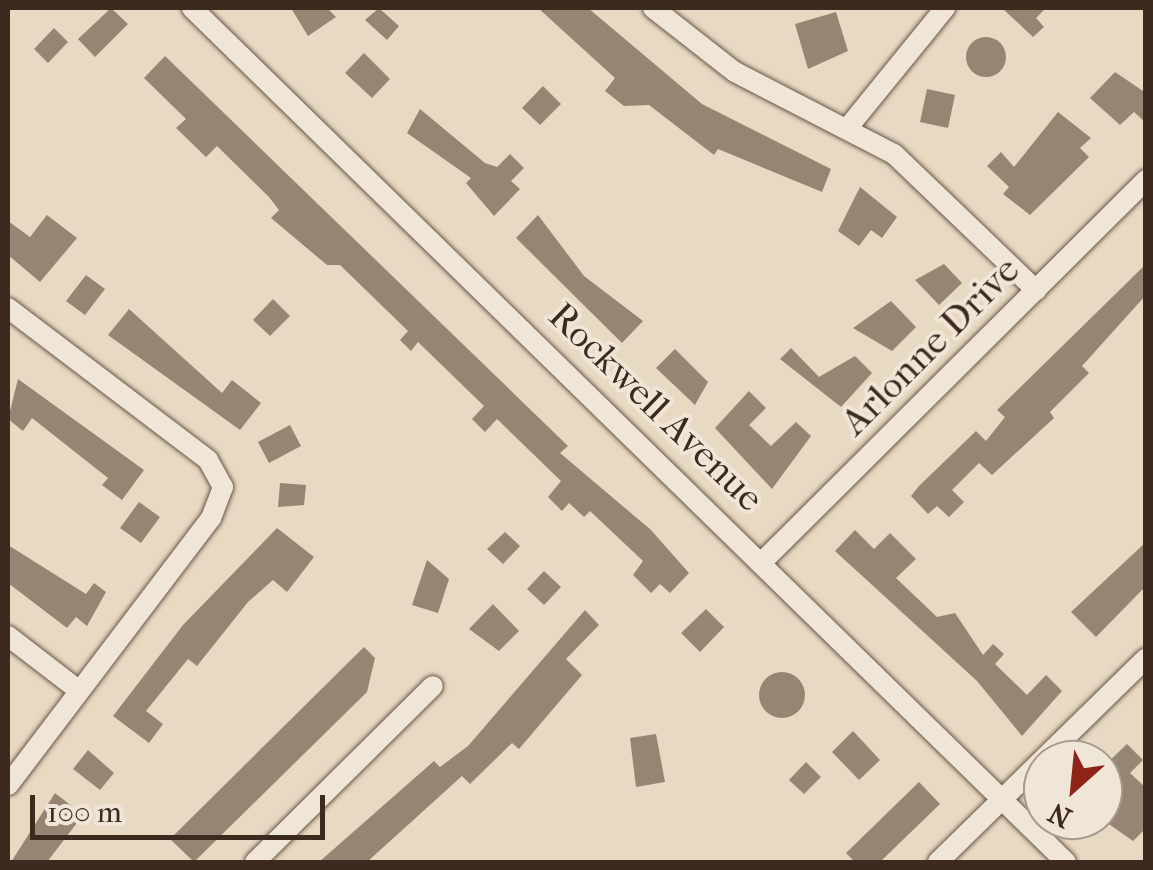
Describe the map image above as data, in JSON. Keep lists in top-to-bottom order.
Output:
{
  "streets": {
    "street": ["Arlonne Drive", "Rockwell Avenue"]
  },
  "crossings": [
    ["Arlonne Drive", "Rockwell Avenue"]
  ],
  "scale_bar": "100 m",
  "north": "bottom left"
}
